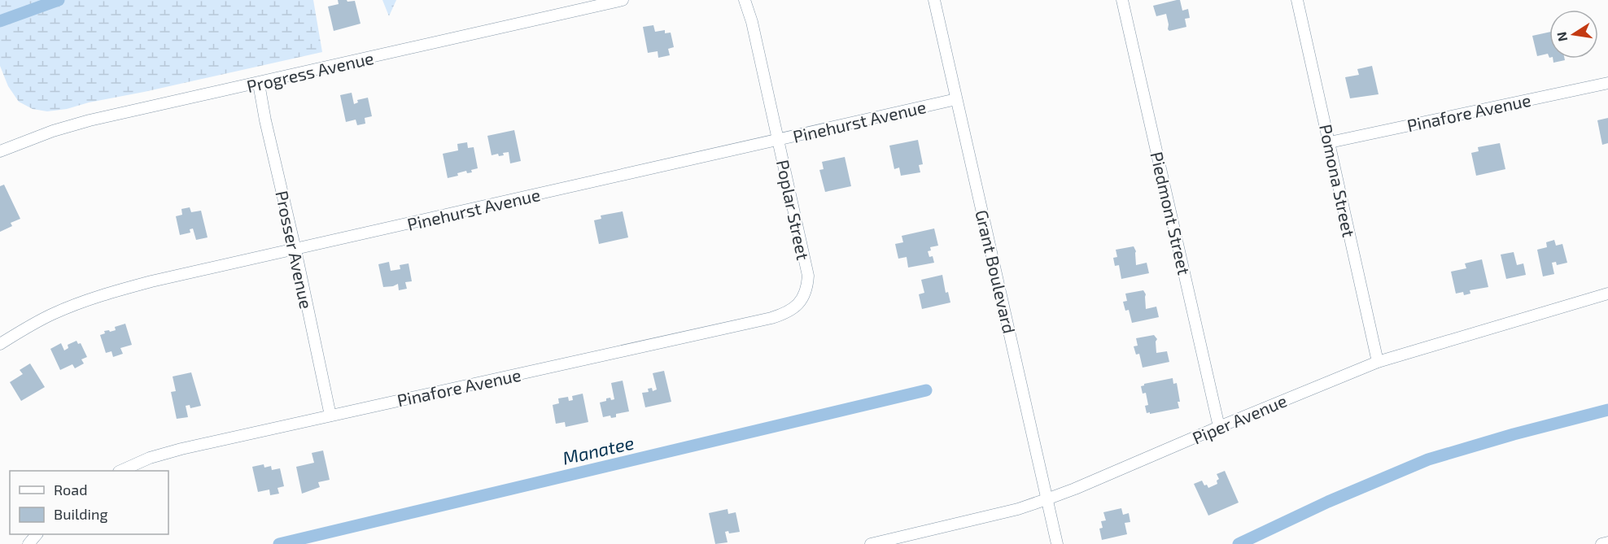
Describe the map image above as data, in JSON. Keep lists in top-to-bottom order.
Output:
{
  "streets": {
    "street": [
      "Progress Avenue",
      "Pinafore Avenue",
      "Pinehurst Avenue",
      "Pomona Street",
      "Poplar Street",
      "Piedmont Street",
      "Prosser Avenue",
      "Grant Boulevard",
      "Piper Avenue"
    ]
  },
  "crossings": [
    ["Progress Avenue", "Prosser Avenue"],
    ["Pinafore Avenue", "Pomona Street"],
    ["Pinafore Avenue", "Poplar Street"],
    ["Pinafore Avenue", "Prosser Avenue"],
    ["Pinehurst Avenue", "Poplar Street"],
    ["Pinehurst Avenue", "Prosser Avenue"],
    ["Pinehurst Avenue", "Grant Boulevard"],
    ["Pomona Street", "Piper Avenue"],
    ["Piedmont Street", "Piper Avenue"],
    ["Grant Boulevard", "Piper Avenue"]
  ],
  "water": ["Manatee"],
  "legend": ["Road", "Building"],
  "north": "left"
}
